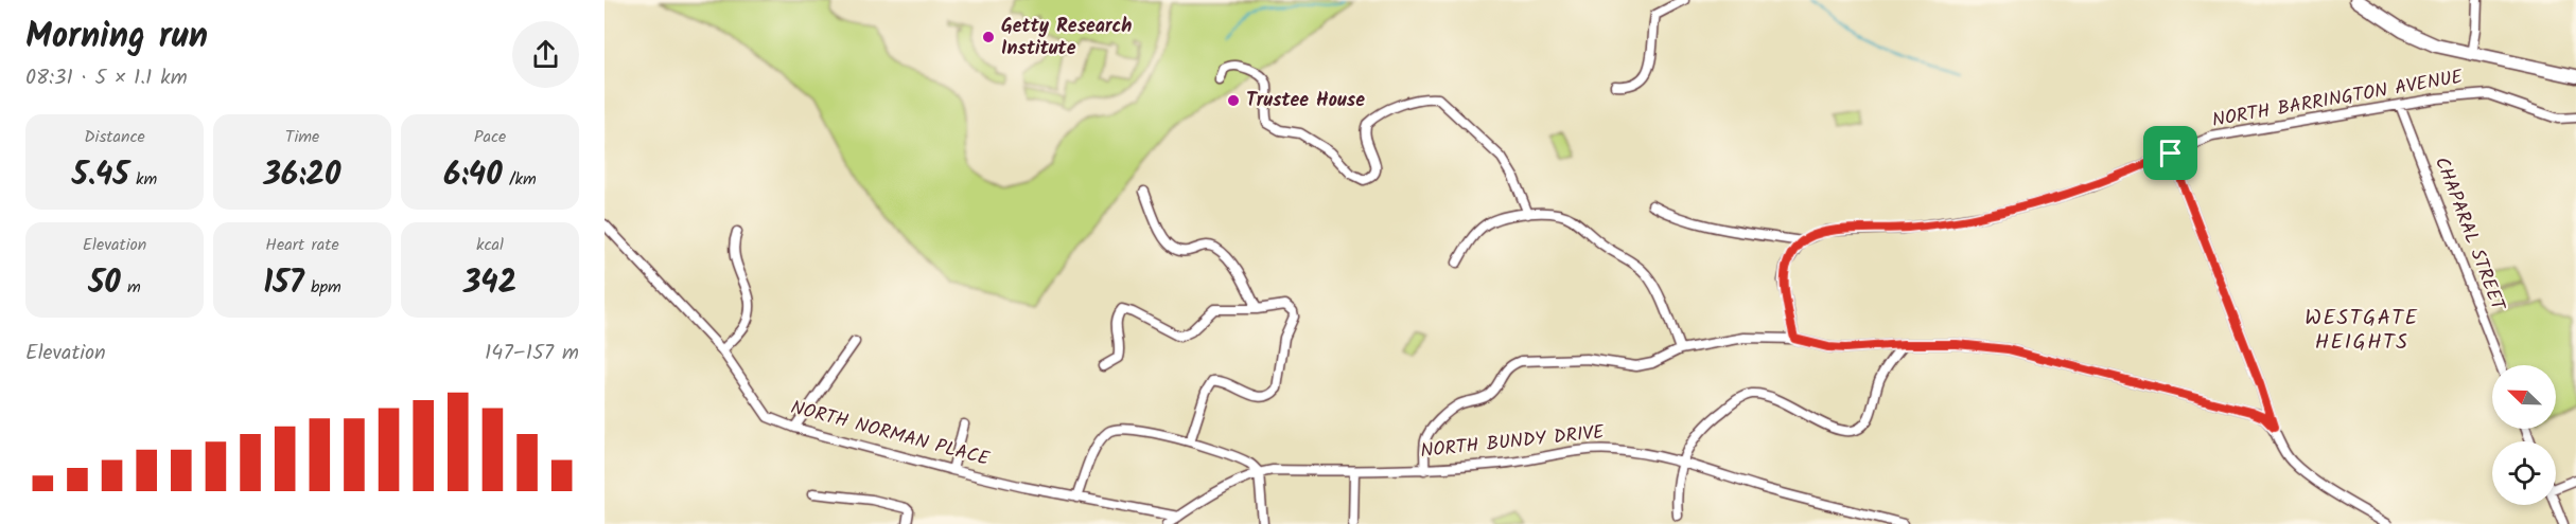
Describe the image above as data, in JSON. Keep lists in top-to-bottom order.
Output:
{
  "streets": {
    "street": [
      "NORTH BARRINGTON AVENUE",
      "CHAPARAL STREET",
      "NORTH NORMAN PLACE",
      "NORTH BUNDY DRIVE"
    ]
  },
  "crossings": [
    ["NORTH BARRINGTON AVENUE", "CHAPARAL STREET"],
    ["NORTH NORMAN PLACE", "NORTH BUNDY DRIVE"]
  ],
  "districts": ["WESTGATE HEIGHTS"],
  "places": ["Getty Research Institute", "Trustee House"],
  "north": "top left",
  "page": {
    "heading": ["Morning run", "08:31 · 5 × 1.1 km"],
    "stats": [
      ["Distance", "5.45 km"],
      ["Time", "36:20"],
      ["Pace", "6:40 /km"],
      ["Elevation", "50 m"],
      ["Heart rate", "157 bpm"],
      ["kcal", "342"]
    ],
    "chart": ["Elevation", "147–157 m"]
  }
}
